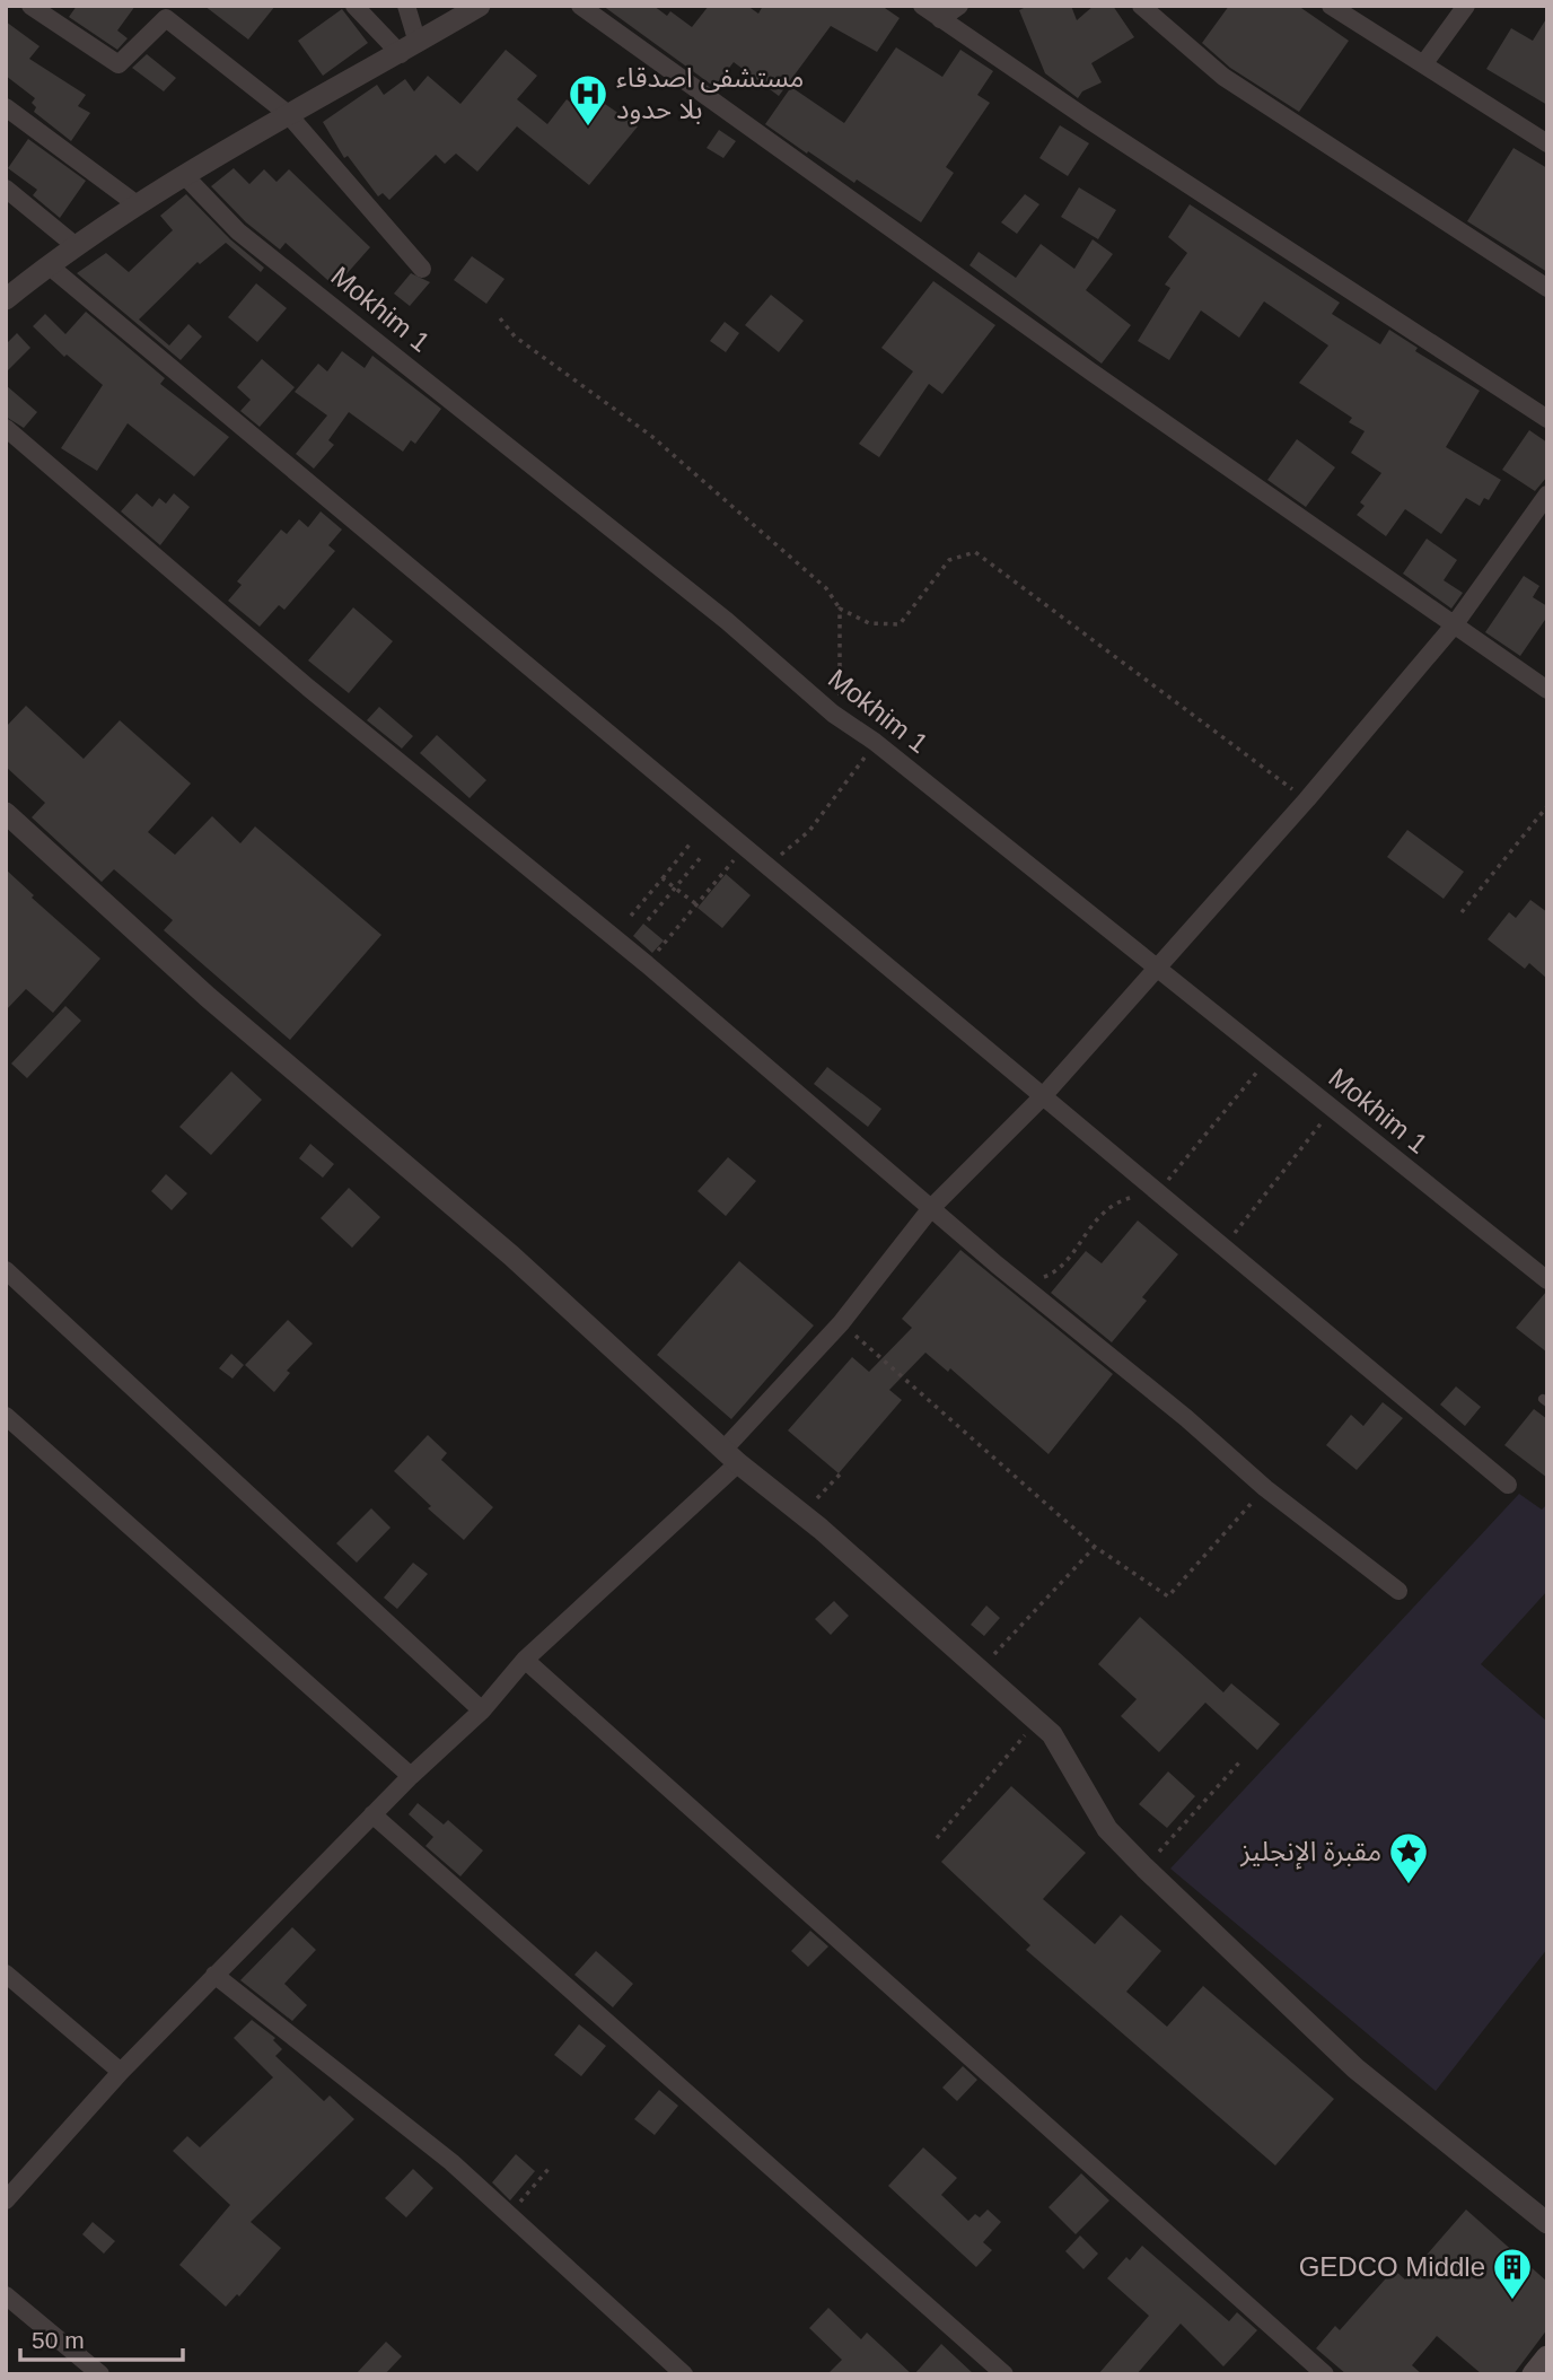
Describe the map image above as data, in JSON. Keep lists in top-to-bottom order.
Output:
{
  "streets": {
    "street": ["Mokhim 1"]
  },
  "places": {
    "hospital": ["مستشفى اصدقاء بلا حدود"],
    "place": ["مقبرة الإنجليز"],
    "building": ["GEDCO Middle"]
  },
  "scale_bar": "50 m"
}
